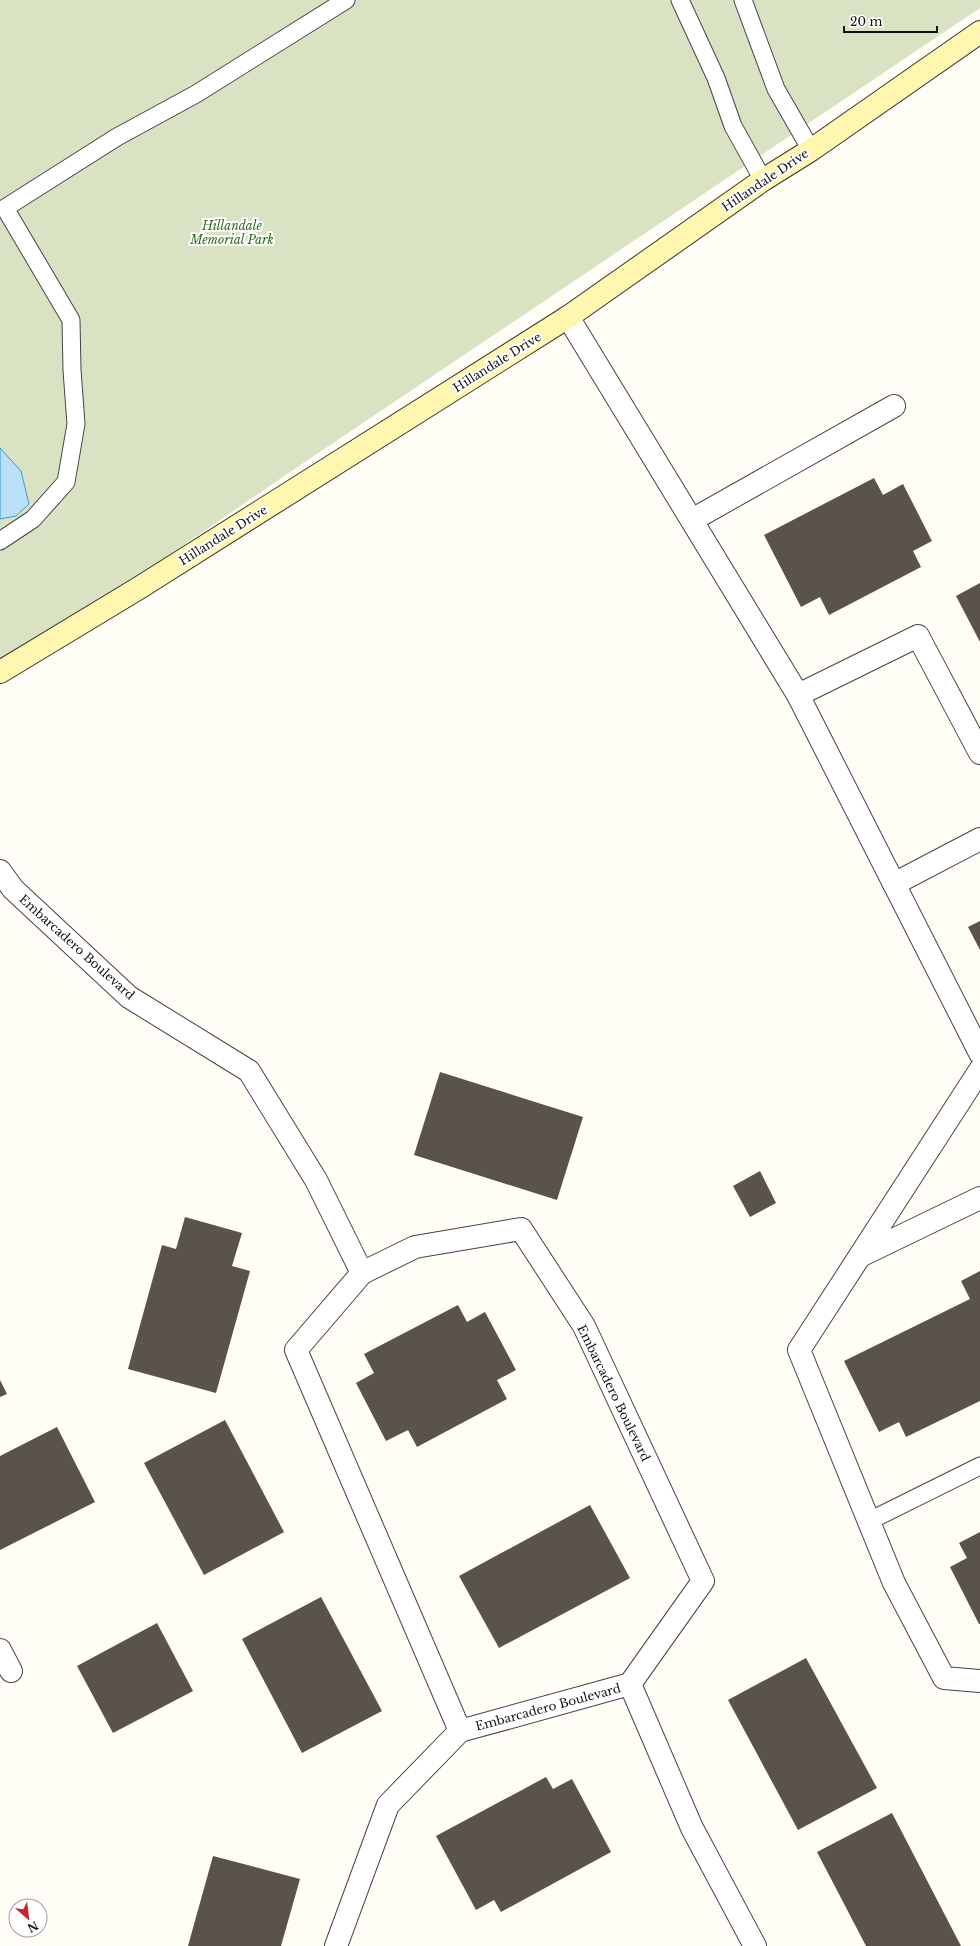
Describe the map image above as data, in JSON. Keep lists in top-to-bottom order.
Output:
{
  "streets": {
    "main road": ["Hillandale Drive"],
    "street": ["Embarcadero Boulevard"]
  },
  "parks": ["Hillandale Memorial Park"],
  "scale_bar": "20 m",
  "north": "bottom right"
}
